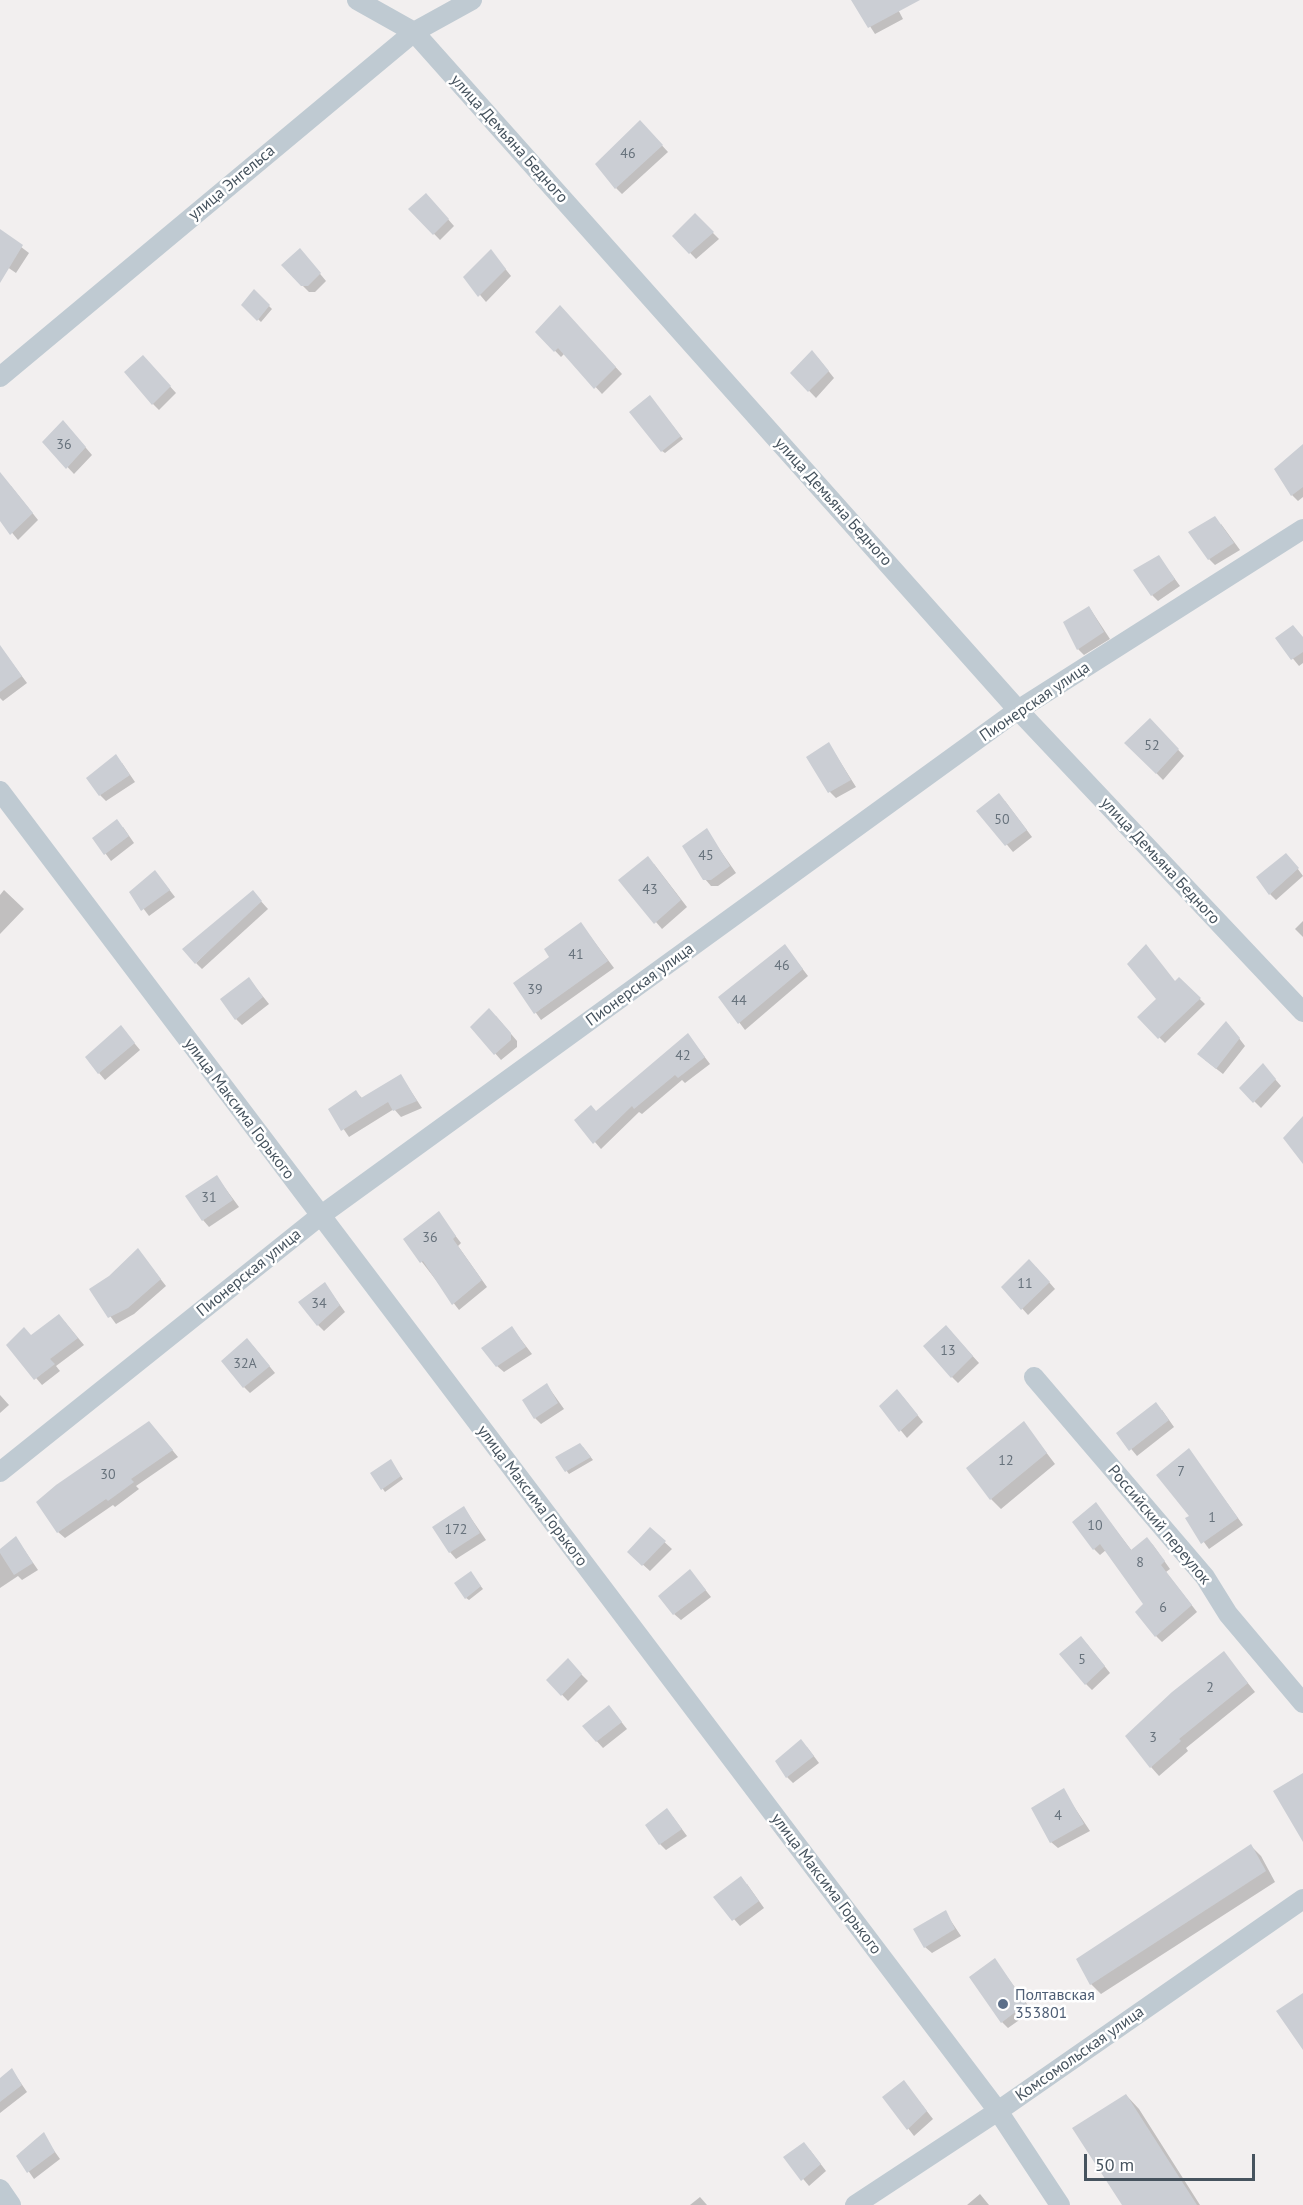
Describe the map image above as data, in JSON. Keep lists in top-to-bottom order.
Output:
{
  "streets": {
    "street": [
      "улица Демьяна Бедного",
      "улица Энгельса",
      "Пионерская улица",
      "улица Максима Горького",
      "Российский переулок",
      "Комсомольская улица"
    ]
  },
  "crossings": [
    ["улица Демьяна Бедного", "улица Энгельса"],
    ["улица Демьяна Бедного", "Пионерская улица"],
    ["Пионерская улица", "улица Максима Горького"],
    ["улица Максима Горького", "Комсомольская улица"]
  ],
  "places": ["Полтавская 353801"],
  "house_numbers": [
    "46",
    "36",
    "52",
    "50",
    "45",
    "43",
    "41",
    "46",
    "39",
    "44",
    "42",
    "31",
    "36",
    "11",
    "34",
    "13",
    "32А",
    "12",
    "7",
    "30",
    "1",
    "10",
    "172",
    "8",
    "6",
    "5",
    "2",
    "3",
    "4"
  ],
  "scale_bar": "50 m"
}
